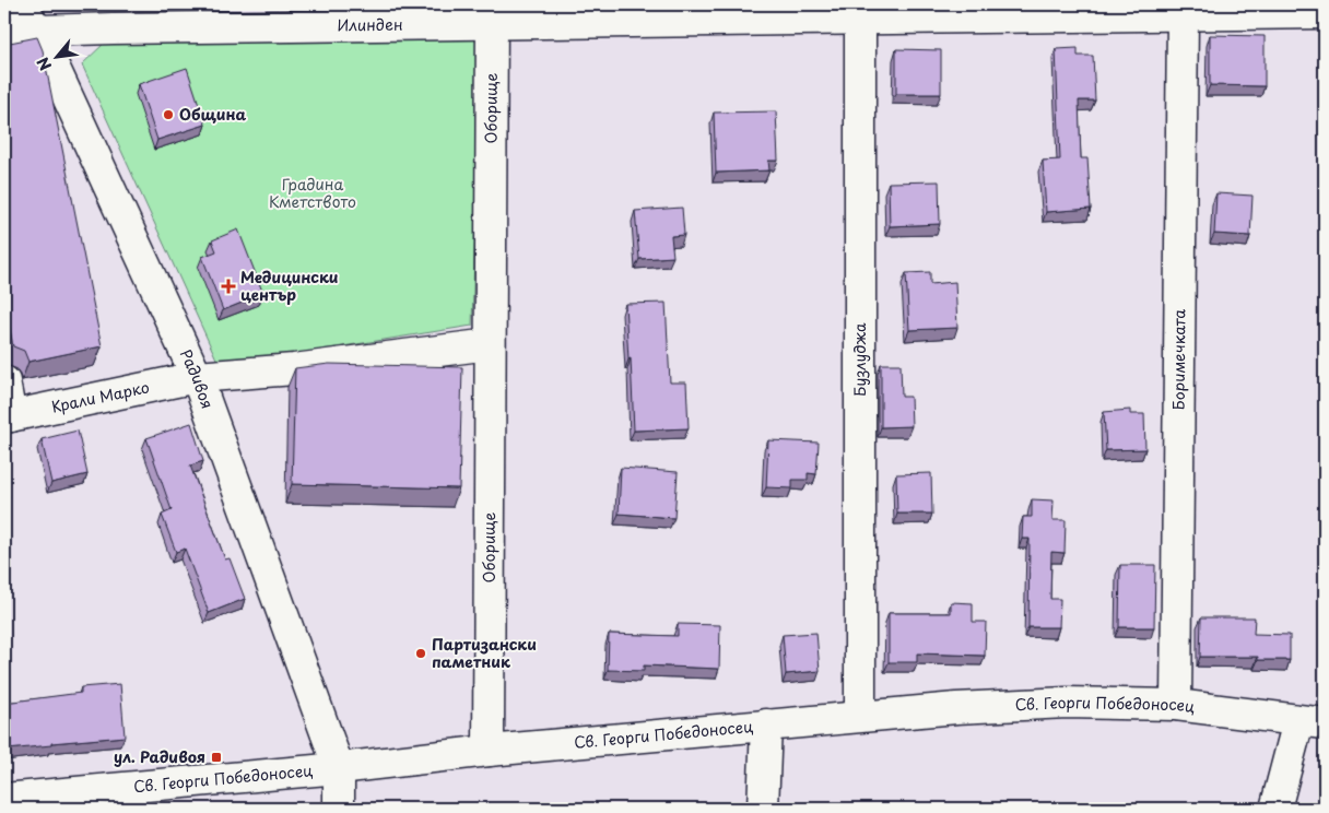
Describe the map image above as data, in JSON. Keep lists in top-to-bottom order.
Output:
{
  "streets": {
    "street": [
      "Илинден",
      "Оборище",
      "Бузлуджа",
      "Боримечката",
      "Радивоя",
      "Крали Марко",
      "Св. Георги Победоносец"
    ]
  },
  "crossings": [
    ["Илинден", "Оборище"],
    ["Илинден", "Бузлуджа"],
    ["Илинден", "Боримечката"],
    ["Илинден", "Радивоя"],
    ["Оборище", "Св. Георги Победоносец"],
    ["Бузлуджа", "Св. Георги Победоносец"],
    ["Боримечката", "Св. Георги Победоносец"],
    ["Радивоя", "Крали Марко"],
    ["Радивоя", "Св. Георги Победоносец"]
  ],
  "parks": ["Градина Кметството"],
  "places": {
    "other": ["Община", "Партизански паметник"],
    "health": ["Медицински център"],
    "transit": ["ул. Радивоя"]
  },
  "north": "bottom left"
}
